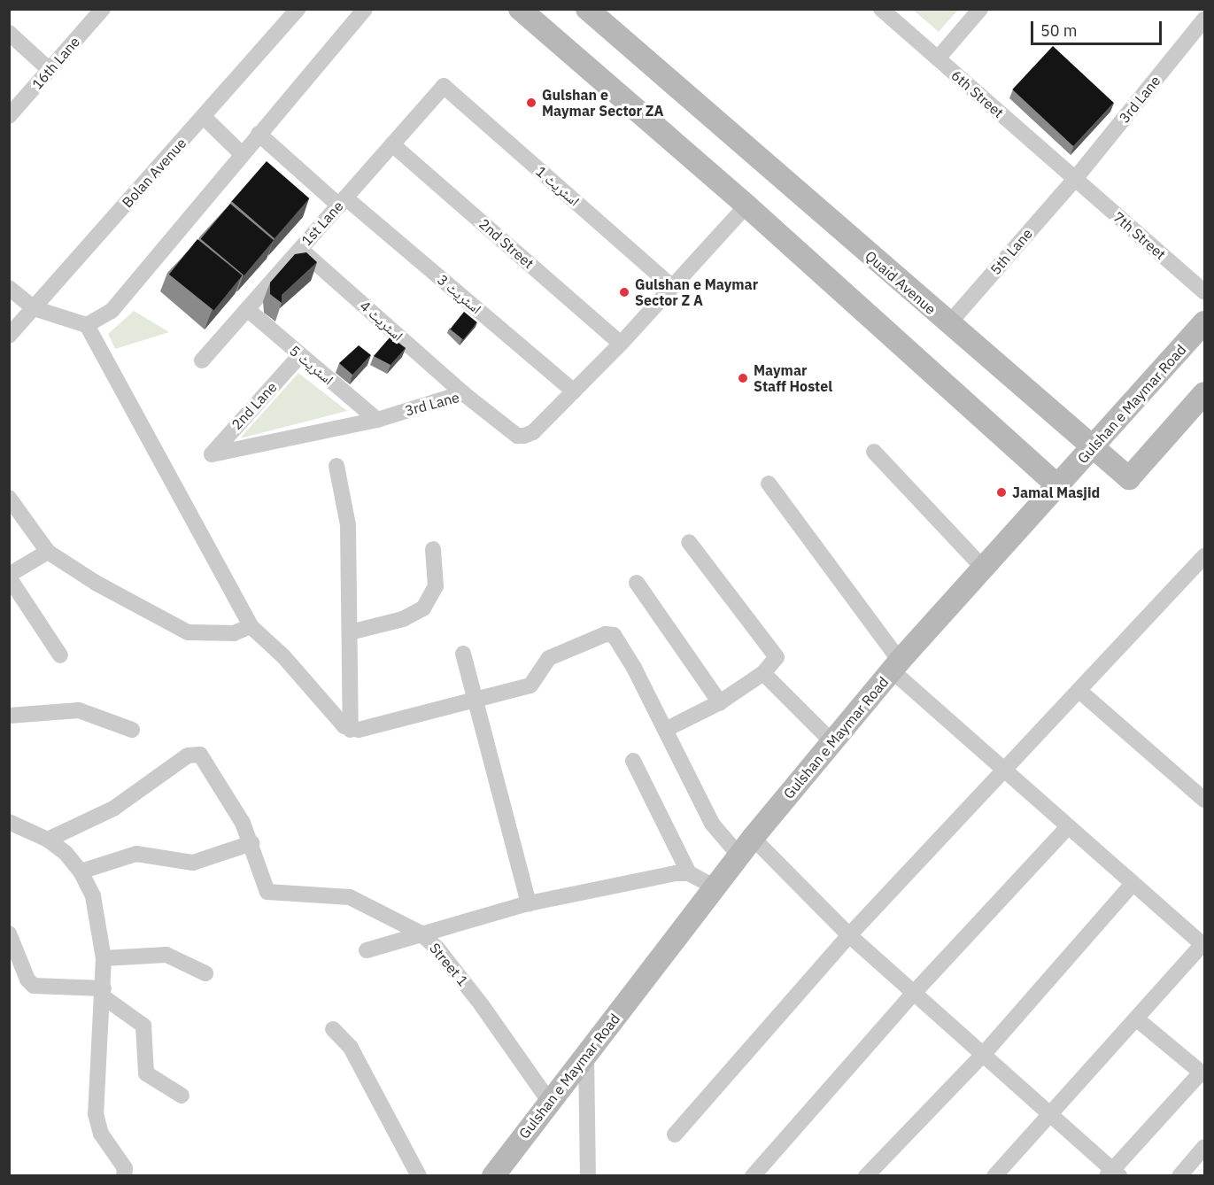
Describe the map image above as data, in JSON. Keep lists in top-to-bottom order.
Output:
{
  "streets": {
    "main road": ["Quaid Avenue", "Gulshan e Maymar Road"],
    "street": [
      "16th Lane",
      "6th Street",
      "3rd Lane",
      "Bolan Avenue",
      "اسٹریٹ 1",
      "1st Lane",
      "7th Street",
      "2nd Street",
      "5th Lane",
      "اسٹریٹ 3",
      "اسٹریٹ 4",
      "اسٹریٹ 5",
      "2nd Lane",
      "Street 1"
    ]
  },
  "crossings": [
    ["6th Street", "3rd Lane"],
    ["6th Street", "7th Street"],
    ["6th Street", "5th Lane"],
    ["3rd Lane", "اسٹریٹ 1"],
    ["3rd Lane", "7th Street"],
    ["3rd Lane", "2nd Street"],
    ["3rd Lane", "5th Lane"],
    ["3rd Lane", "اسٹریٹ 3"],
    ["3rd Lane", "اسٹریٹ 4"],
    ["3rd Lane", "اسٹریٹ 5"],
    ["3rd Lane", "2nd Lane"],
    ["اسٹریٹ 1", "1st Lane"],
    ["1st Lane", "2nd Street"],
    ["1st Lane", "اسٹریٹ 3"],
    ["1st Lane", "اسٹریٹ 4"],
    ["1st Lane", "اسٹریٹ 5"],
    ["7th Street", "5th Lane"],
    ["5th Lane", "Quaid Avenue"],
    ["Quaid Avenue", "Gulshan e Maymar Road"],
    ["اسٹریٹ 5", "2nd Lane"],
    ["Gulshan e Maymar Road", "Street 1"]
  ],
  "places": [
    "Gulshan e Maymar Sector ZA",
    "Gulshan e Maymar Sector Z A",
    "Maymar Staff Hostel",
    "Jamal Masjid"
  ],
  "scale_bar": "50 m"
}
